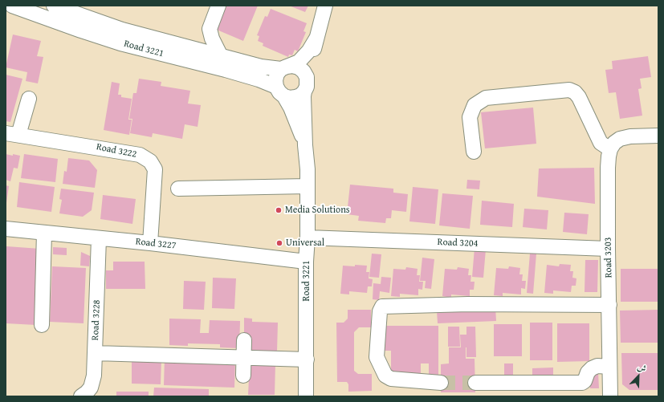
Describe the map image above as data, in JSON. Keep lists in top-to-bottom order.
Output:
{
  "streets": {
    "street": [
      "Road 3221",
      "Road 3222",
      "Road 3204",
      "Road 3227",
      "Road 3203",
      "Road 3228"
    ]
  },
  "crossings": [
    ["Road 3221", "Road 3204"],
    ["Road 3221", "Road 3227"],
    ["Road 3222", "Road 3227"],
    ["Road 3204", "Road 3203"],
    ["Road 3227", "Road 3228"]
  ],
  "places": ["Media Solutions", "Universal"],
  "north": "top right"
}
